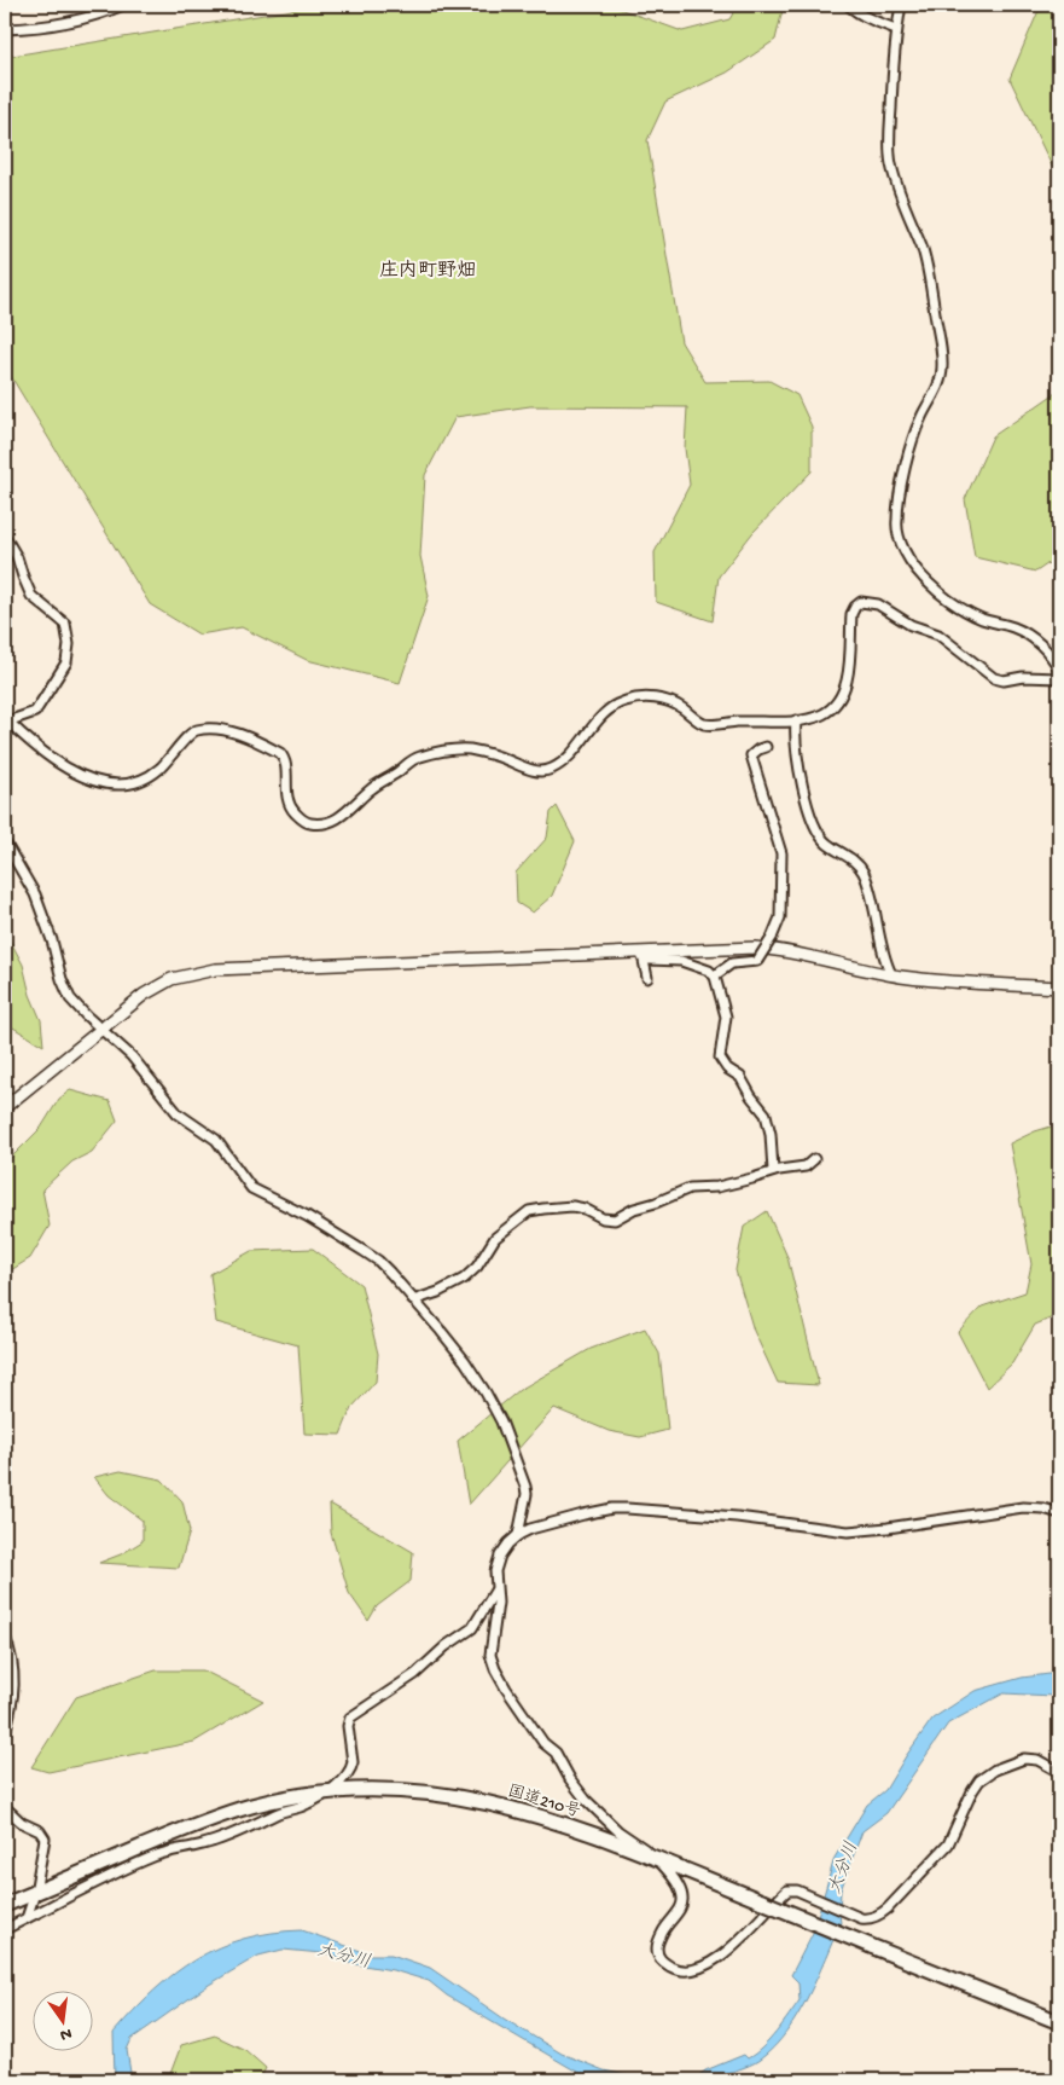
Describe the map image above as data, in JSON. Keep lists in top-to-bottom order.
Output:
{
  "streets": {
    "highway": ["国道210号"]
  },
  "districts": ["庄内町野畑"],
  "water": ["大分川"],
  "north": "bottom"
}
